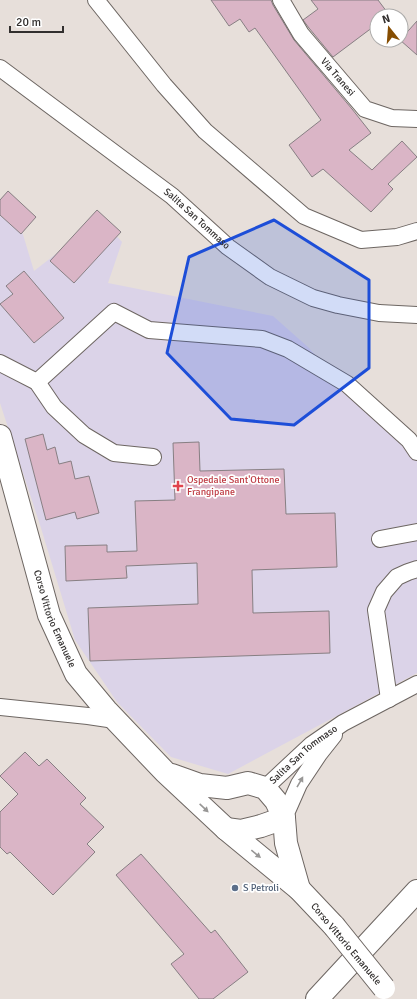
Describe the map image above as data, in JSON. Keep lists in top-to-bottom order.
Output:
{
  "streets": {
    "street": ["Via Tranesi", "Salita San Tommaso", "Corso Vittorio Emanuele"]
  },
  "crossings": [
    ["Salita San Tommaso", "Corso Vittorio Emanuele"]
  ],
  "places": {
    "health": ["Ospedale Sant'Ottone Frangipane"],
    "other": ["S Petroli"]
  },
  "scale_bar": "20 m",
  "north": "top"
}
